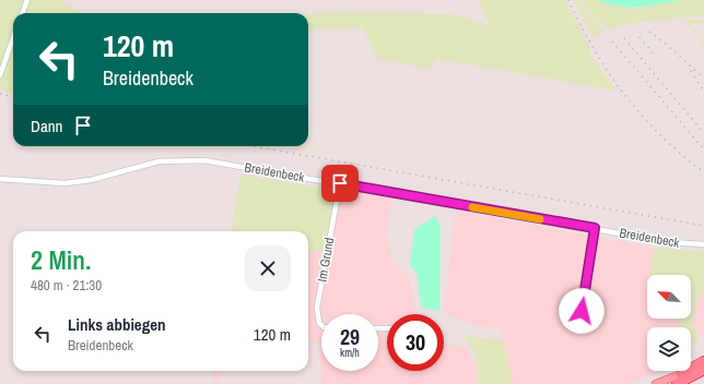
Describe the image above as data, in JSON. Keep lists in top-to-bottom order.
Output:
{
  "streets": {
    "street": ["Breidenbeck", "Im Grund"]
  },
  "crossings": [
    ["Breidenbeck", "Im Grund"]
  ],
  "north": "top left",
  "page": {
    "turn": ["120 m", "Breidenbeck"],
    "then": "Dann",
    "heading": ["2 Min.", "480 m · 21:30"],
    "list": [
      {
        "name": "Links abbiegen",
        "note": "Breidenbeck",
        "value": "120 m"
      }
    ],
    "speed": "29 km/h",
    "limit": "30"
  }
}
